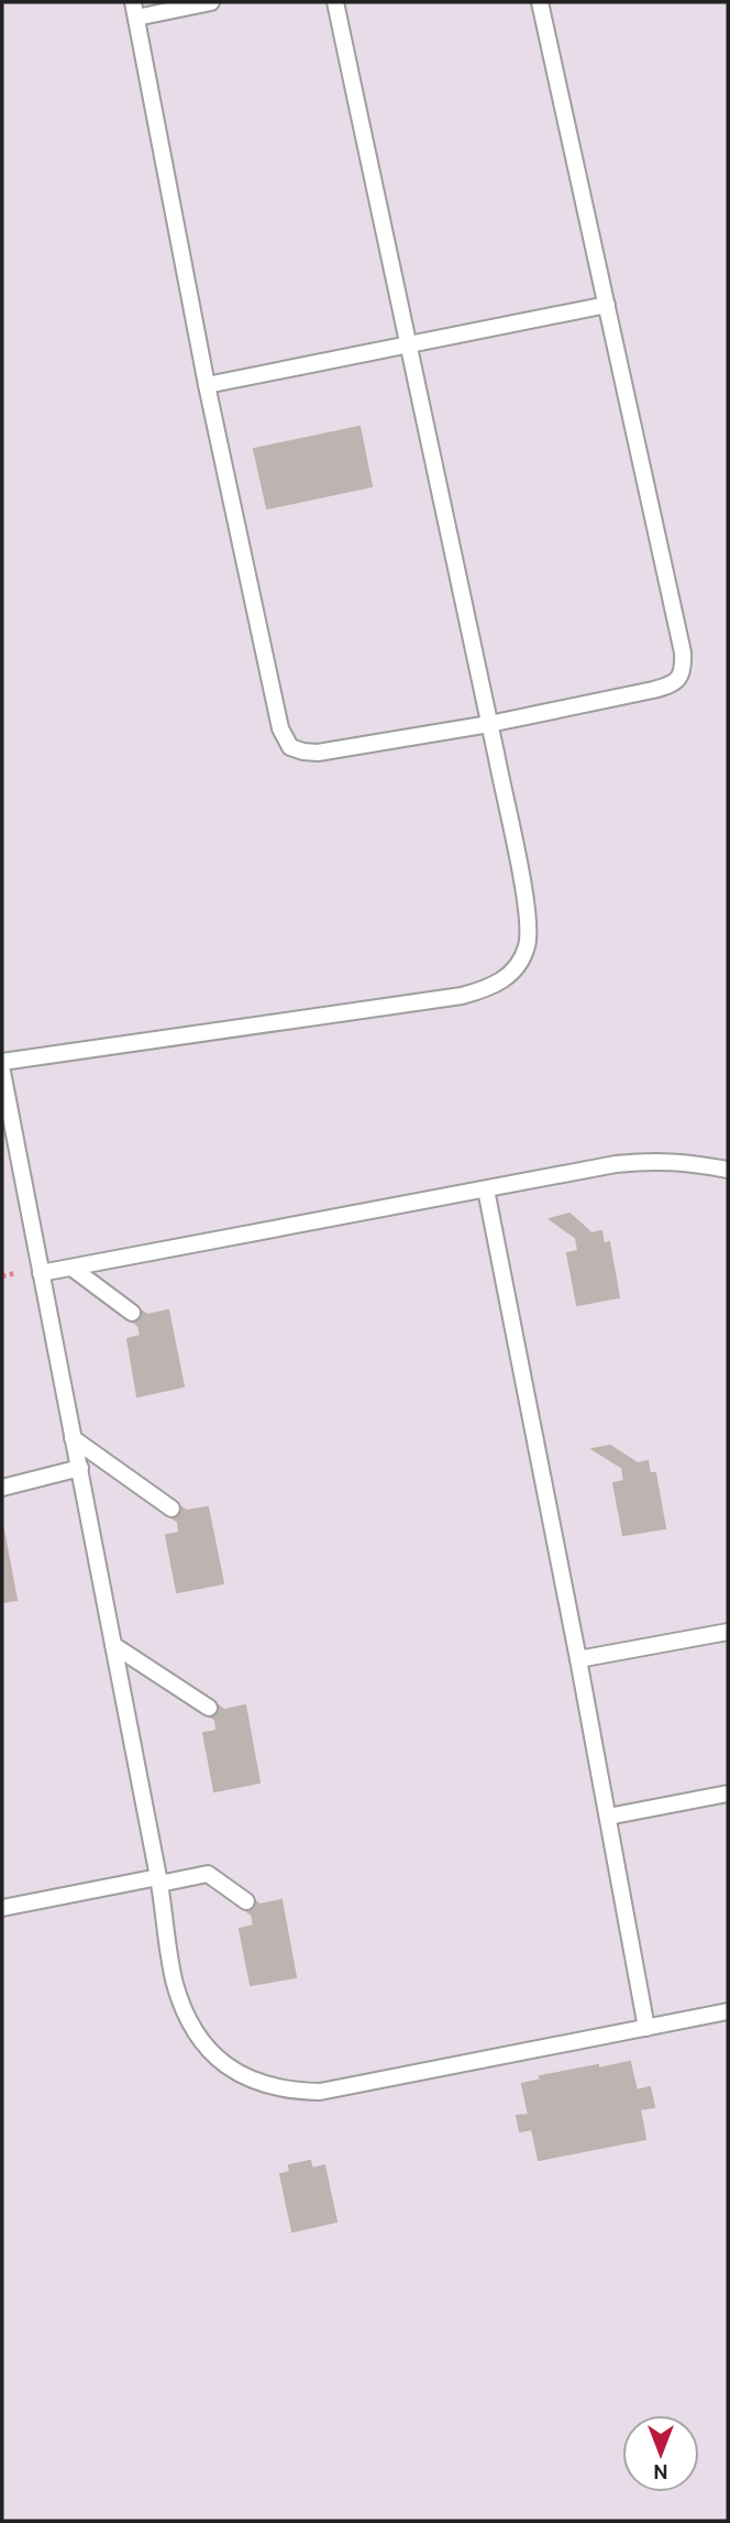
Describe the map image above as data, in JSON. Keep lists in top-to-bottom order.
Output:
{
  "north": "bottom"
}
